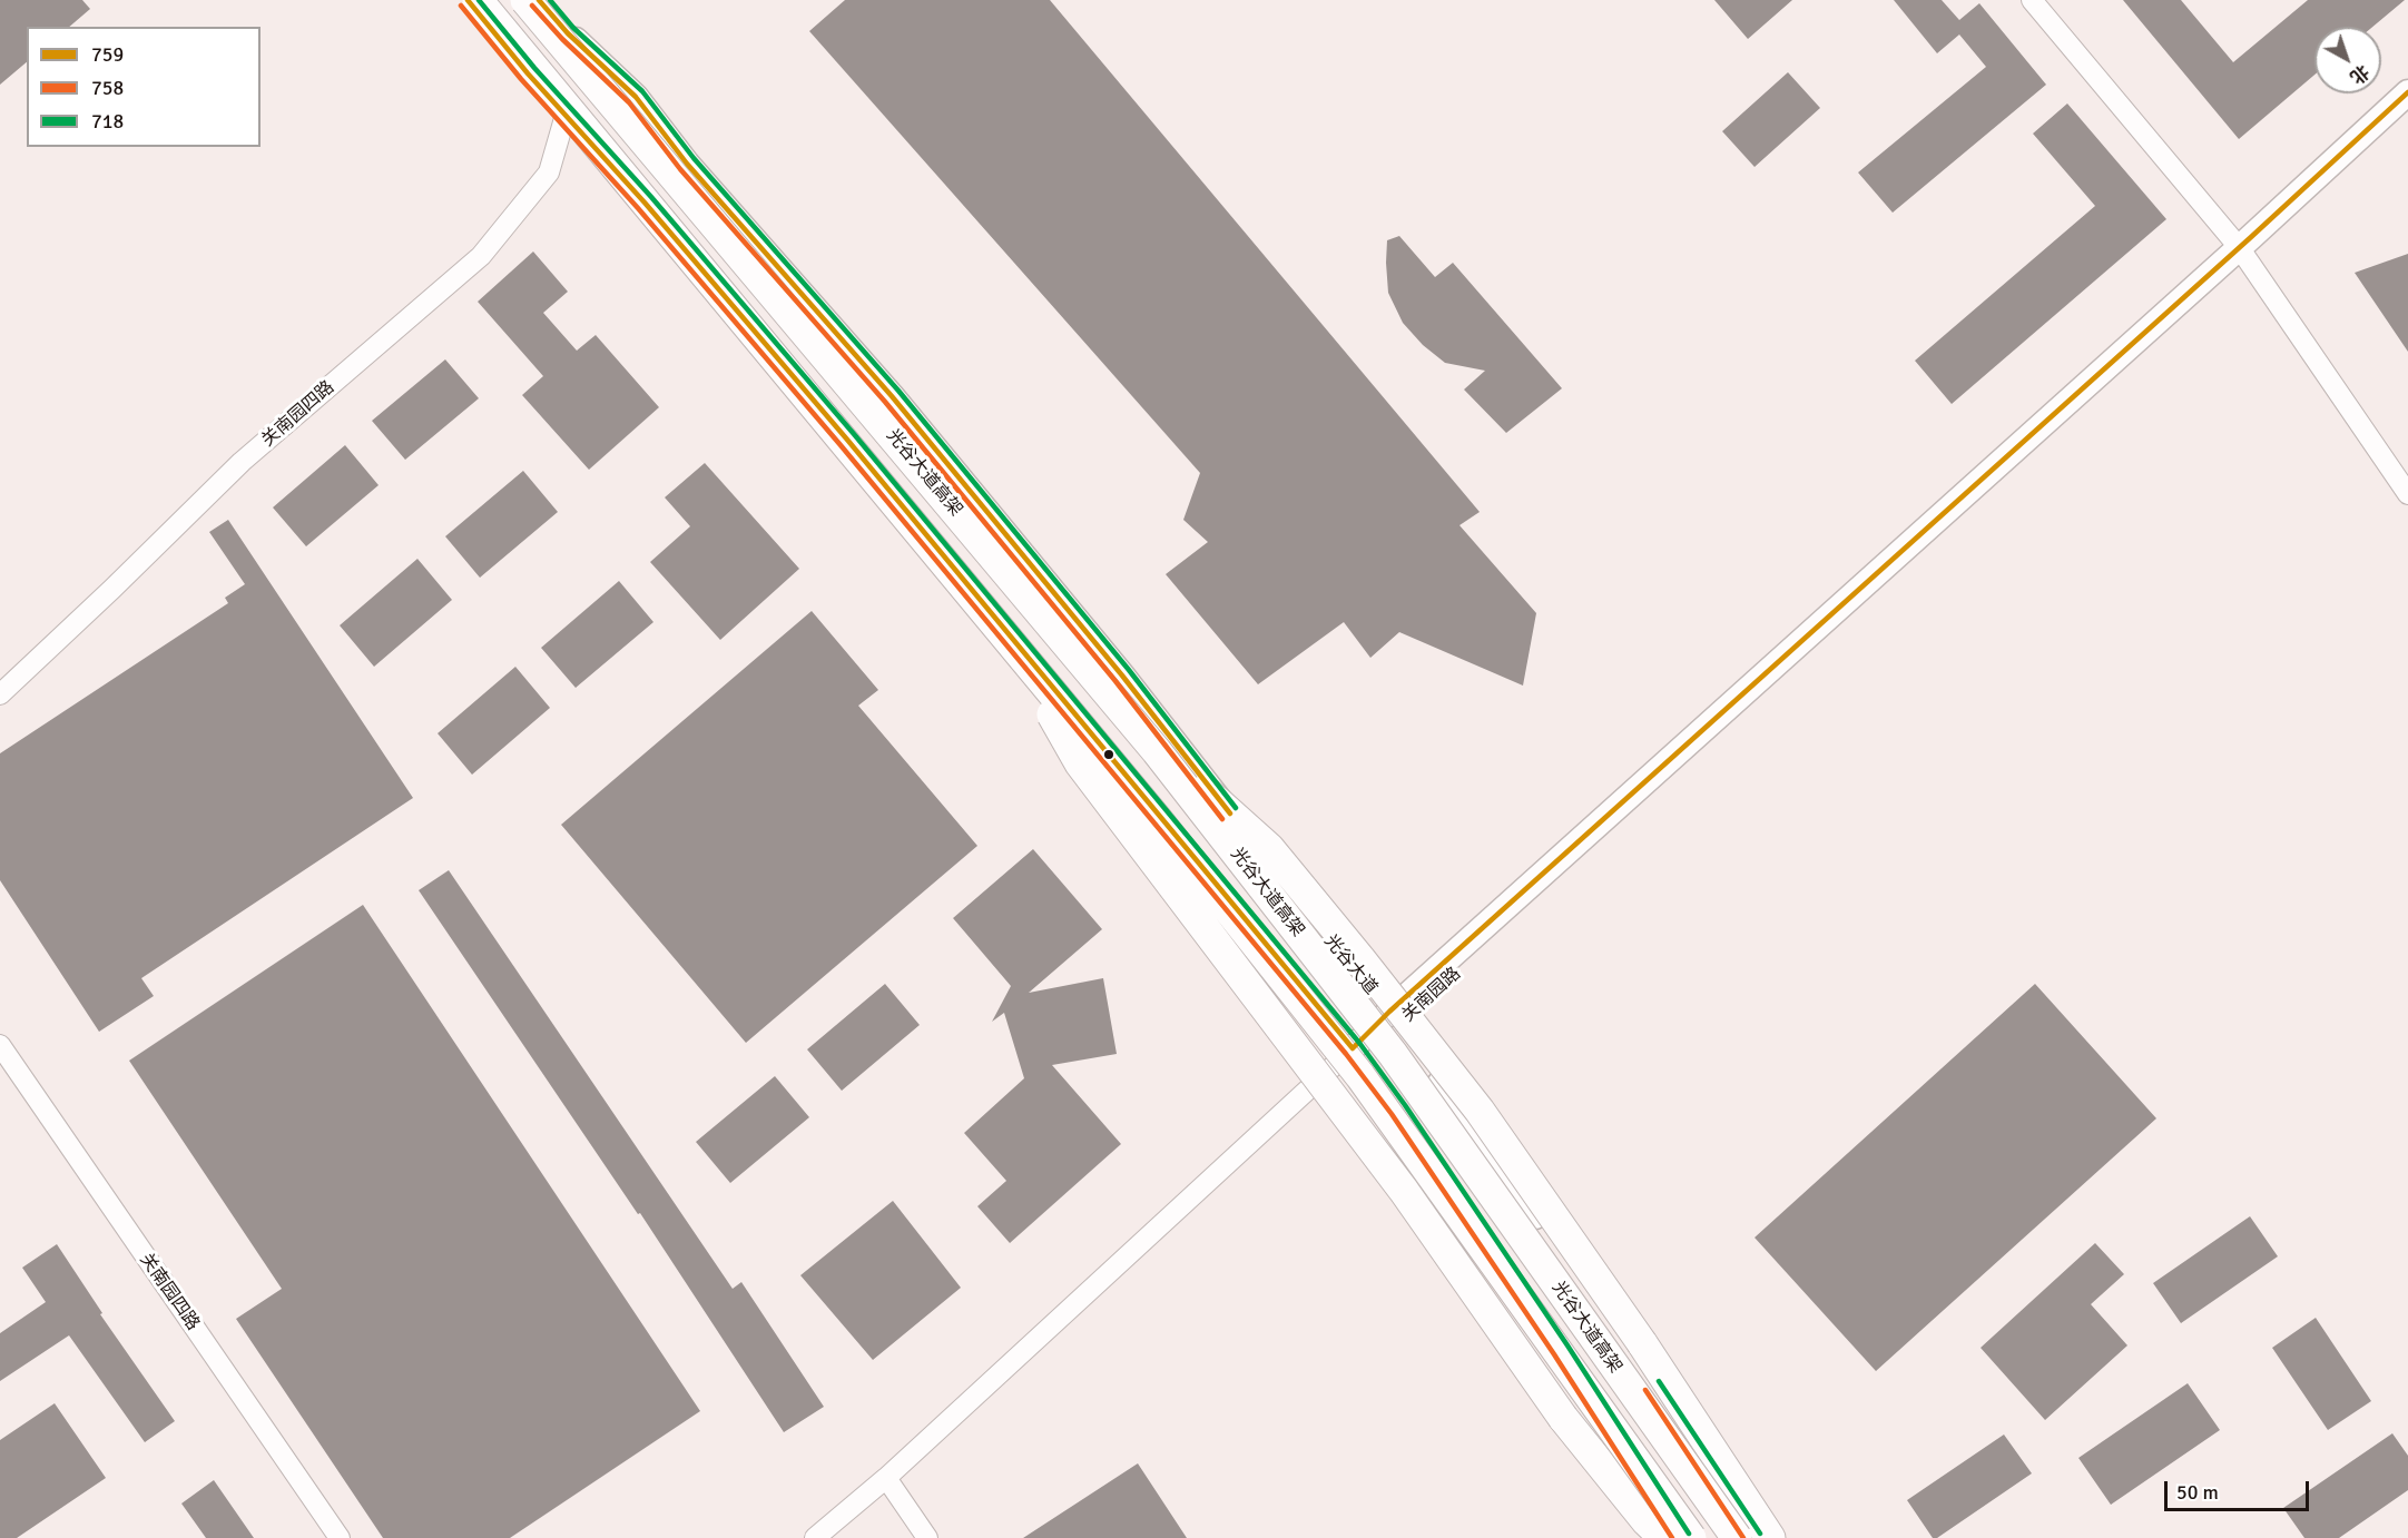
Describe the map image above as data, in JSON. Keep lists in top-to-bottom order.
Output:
{
  "streets": {
    "highway": ["光谷大道高架"],
    "main road": ["光谷大道", "关南园路"],
    "street": ["关南园四路"]
  },
  "crossings": [
    ["光谷大道", "关南园路"]
  ],
  "lines": ["transit line 759", "transit line 718", "transit line 758"],
  "legend": ["759", "758", "718"],
  "scale_bar": "50 m",
  "north": "bottom right"
}
